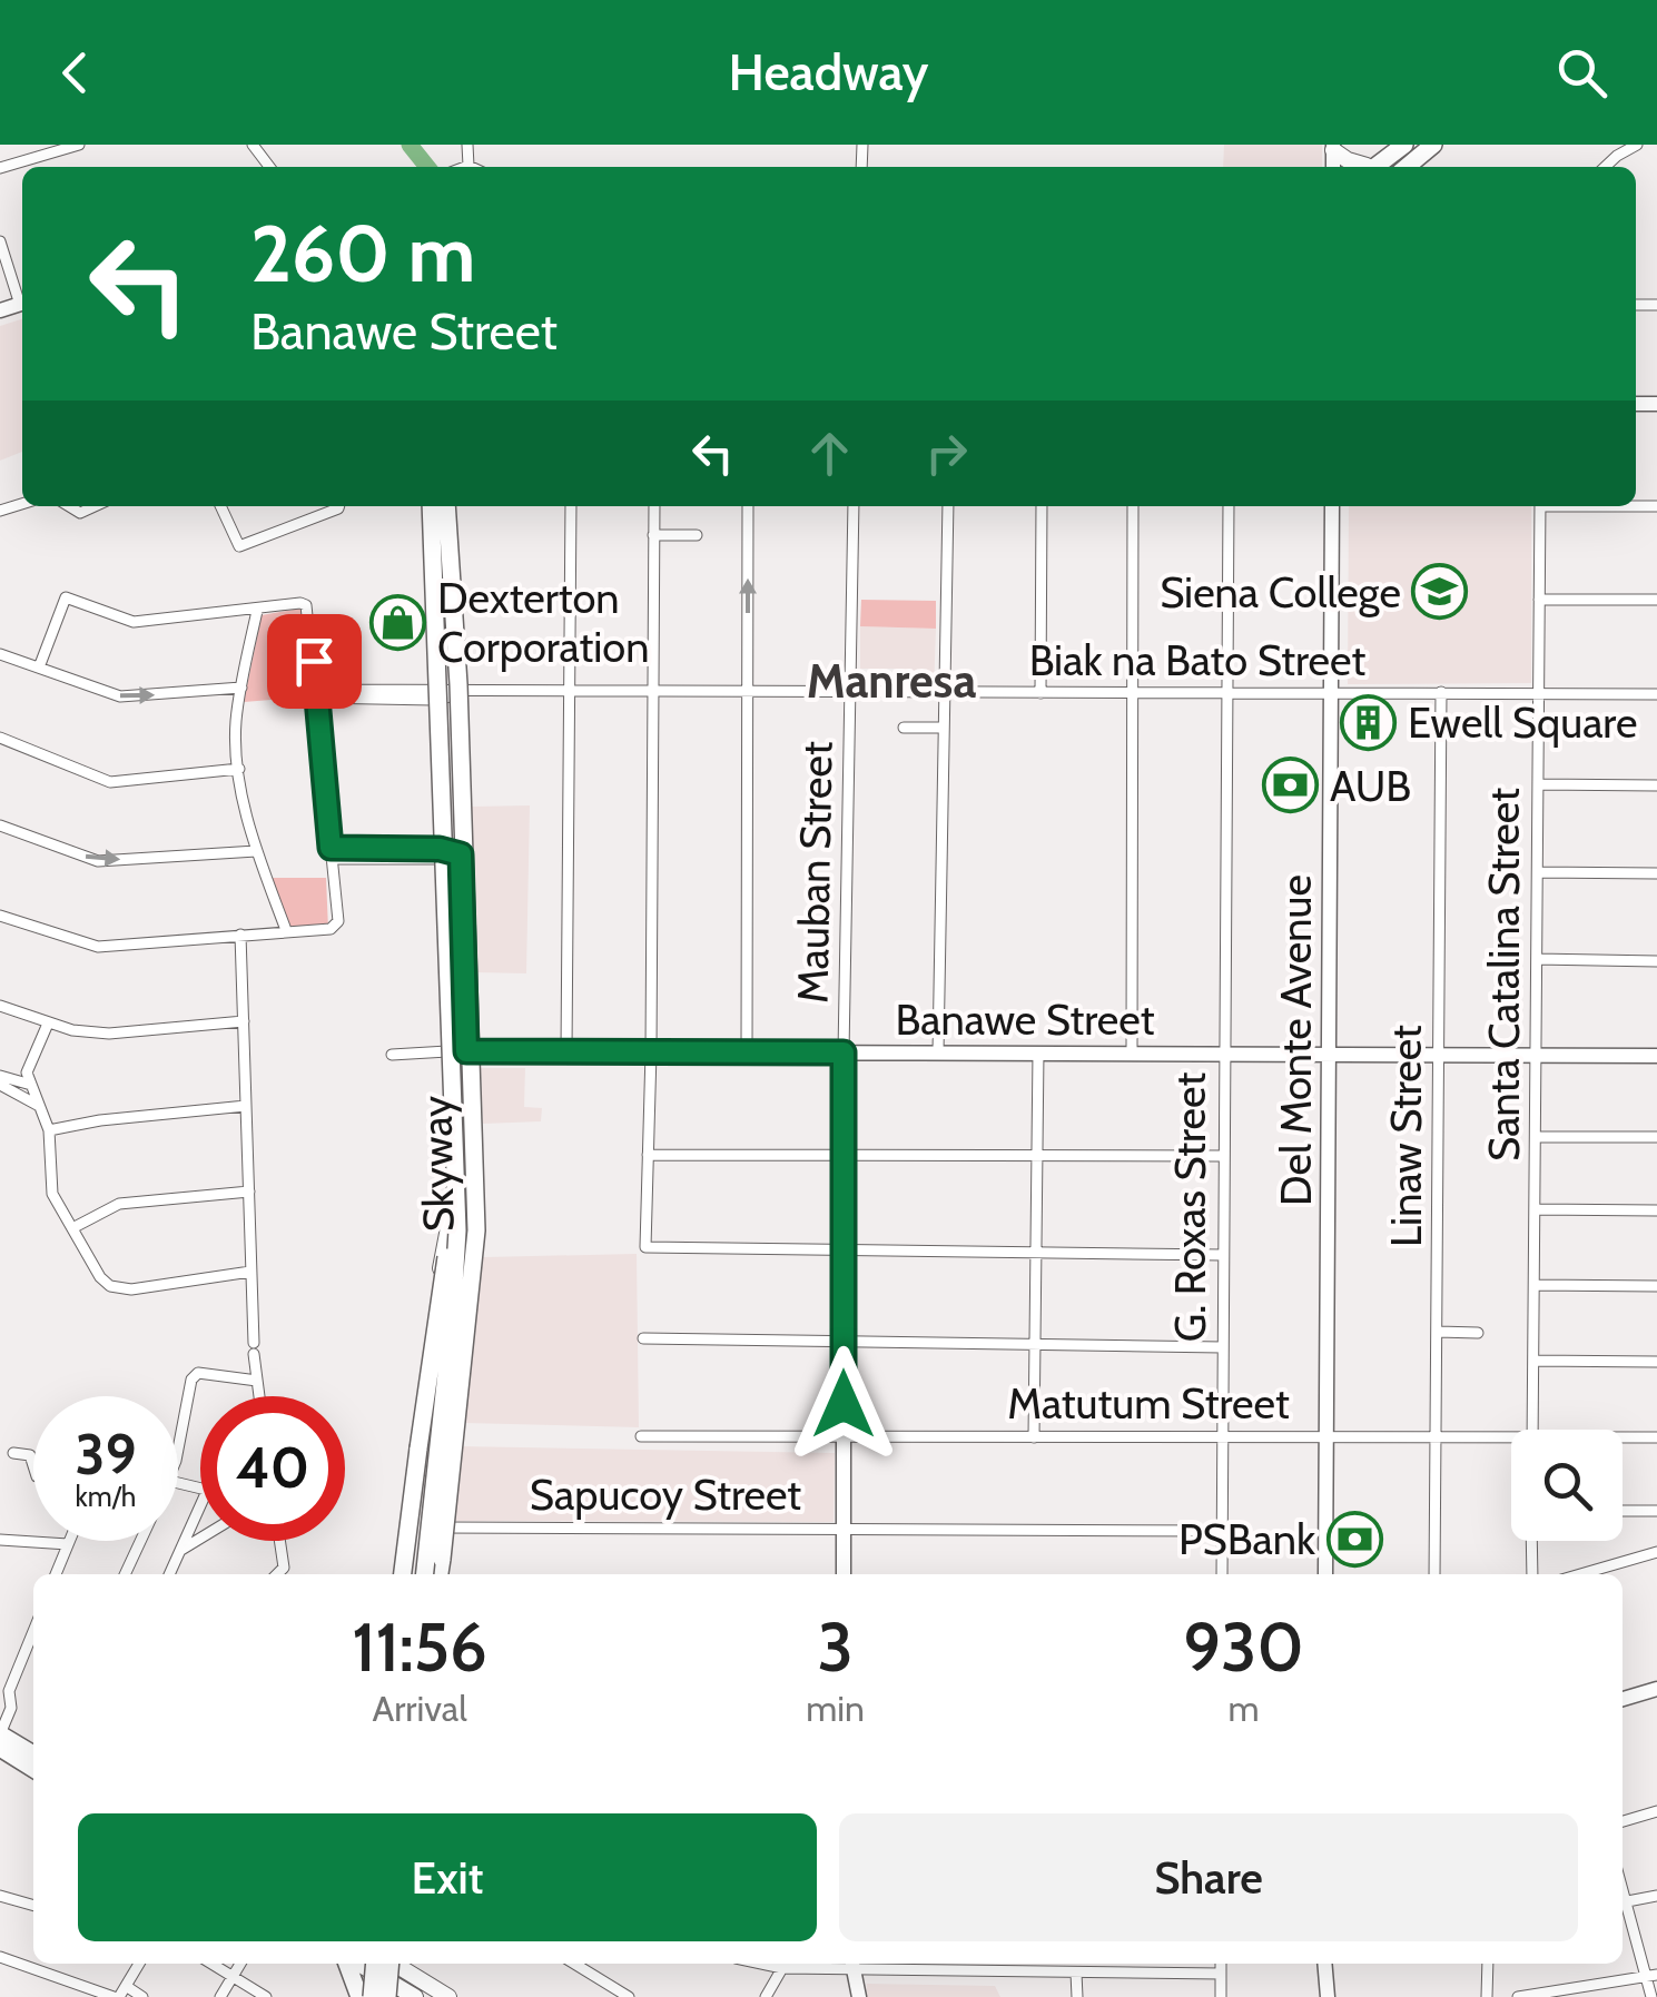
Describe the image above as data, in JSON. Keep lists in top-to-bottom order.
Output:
{
  "streets": {
    "highway": ["Skyway"],
    "main road": ["Mauban Street", "Banawe Street", "Del Monte Avenue"],
    "street": [
      "Biak na Bato Street",
      "Santa Catalina Street",
      "Linaw Street",
      "G. Roxas Street",
      "Matutum Street",
      "Sapucoy Street"
    ]
  },
  "crossings": [
    ["Biak na Bato Street", "Mauban Street"],
    ["Biak na Bato Street", "Santa Catalina Street"],
    ["Biak na Bato Street", "Del Monte Avenue"],
    ["Biak na Bato Street", "Linaw Street"],
    ["Biak na Bato Street", "G. Roxas Street"],
    ["Mauban Street", "Banawe Street"],
    ["Mauban Street", "Matutum Street"],
    ["Mauban Street", "Sapucoy Street"],
    ["Santa Catalina Street", "Banawe Street"],
    ["Banawe Street", "Del Monte Avenue"],
    ["Banawe Street", "Linaw Street"],
    ["Banawe Street", "G. Roxas Street"],
    ["Del Monte Avenue", "Matutum Street"],
    ["Linaw Street", "Matutum Street"],
    ["G. Roxas Street", "Matutum Street"],
    ["G. Roxas Street", "Sapucoy Street"]
  ],
  "districts": ["Manresa"],
  "places": {
    "school or university": ["Siena College"],
    "shop": ["Dexterton Corporation"],
    "building": ["Ewell Square"],
    "bank": ["AUB", "PSBank"]
  },
  "page": {
    "header": "Headway",
    "turn": ["260 m", "Banawe Street"],
    "speed": "39 km/h",
    "limit": "40",
    "eta": [
      "11:56",
      "Arrival",
      "3",
      "min",
      "930",
      "m"
    ],
    "buttons": ["Exit", "Share"]
  }
}
